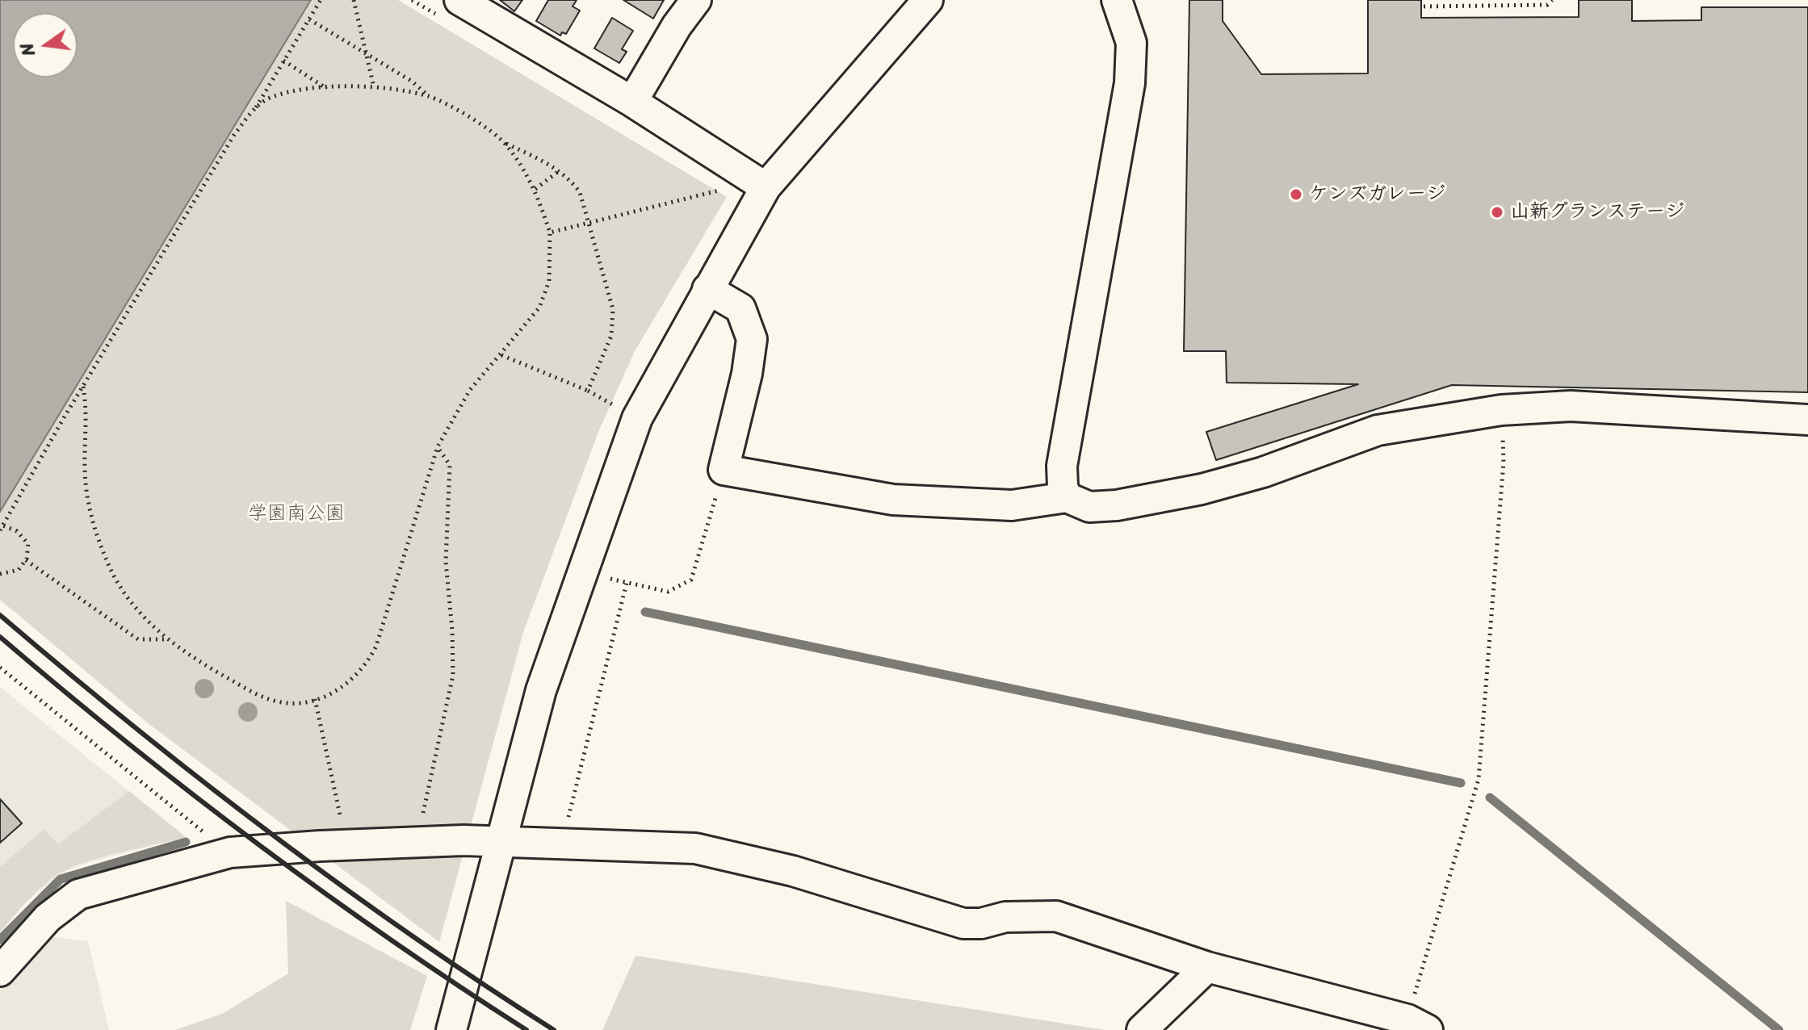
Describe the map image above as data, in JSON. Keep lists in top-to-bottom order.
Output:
{
  "parks": ["学園南公園"],
  "places": ["ケンズガレージ", "山新グランステージ"],
  "north": "left"
}
